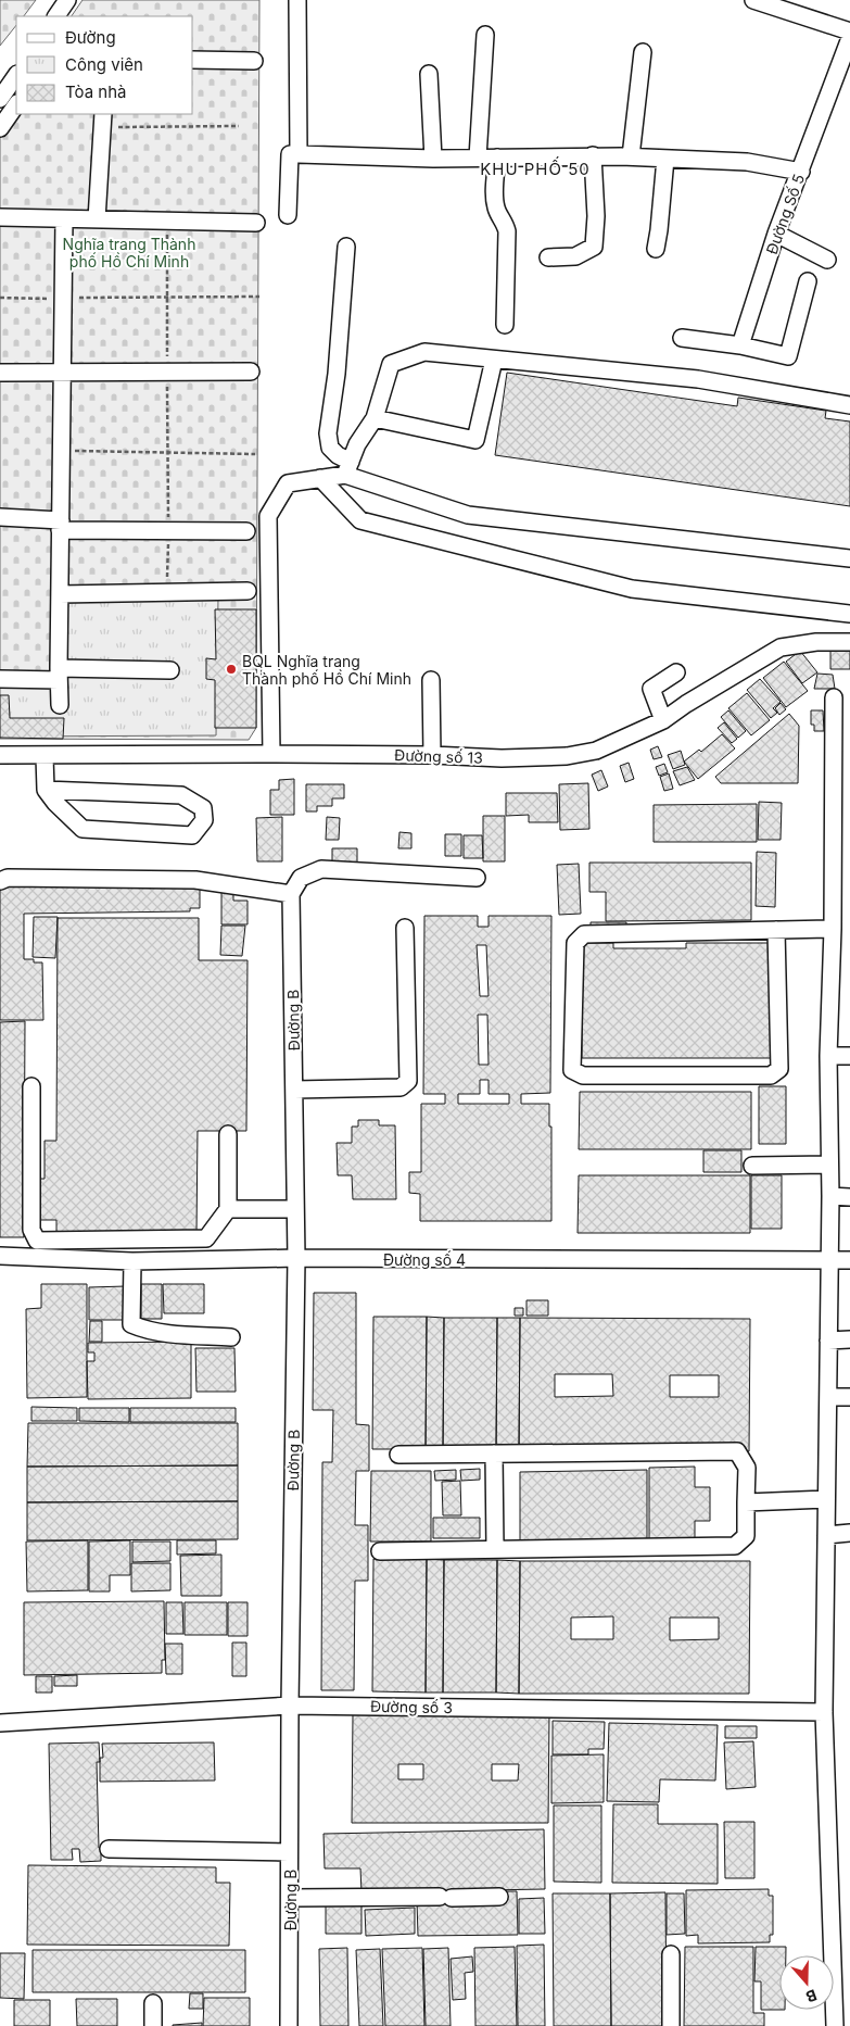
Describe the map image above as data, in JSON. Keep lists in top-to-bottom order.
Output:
{
  "streets": {
    "street": [
      "Đường Số 5",
      "Đường số 13",
      "Đường B",
      "Đường số 4",
      "Đường số 3"
    ]
  },
  "crossings": [
    ["Đường B", "Đường số 4"],
    ["Đường B", "Đường số 3"]
  ],
  "districts": ["KHU PHỐ 50"],
  "parks": ["Nghĩa trang Thành phố Hồ Chí Minh"],
  "places": ["BQL Nghĩa trang Thành phố Hồ Chí Minh"],
  "legend": ["Đường", "Công viên", "Tòa nhà"],
  "north": "bottom"
}
